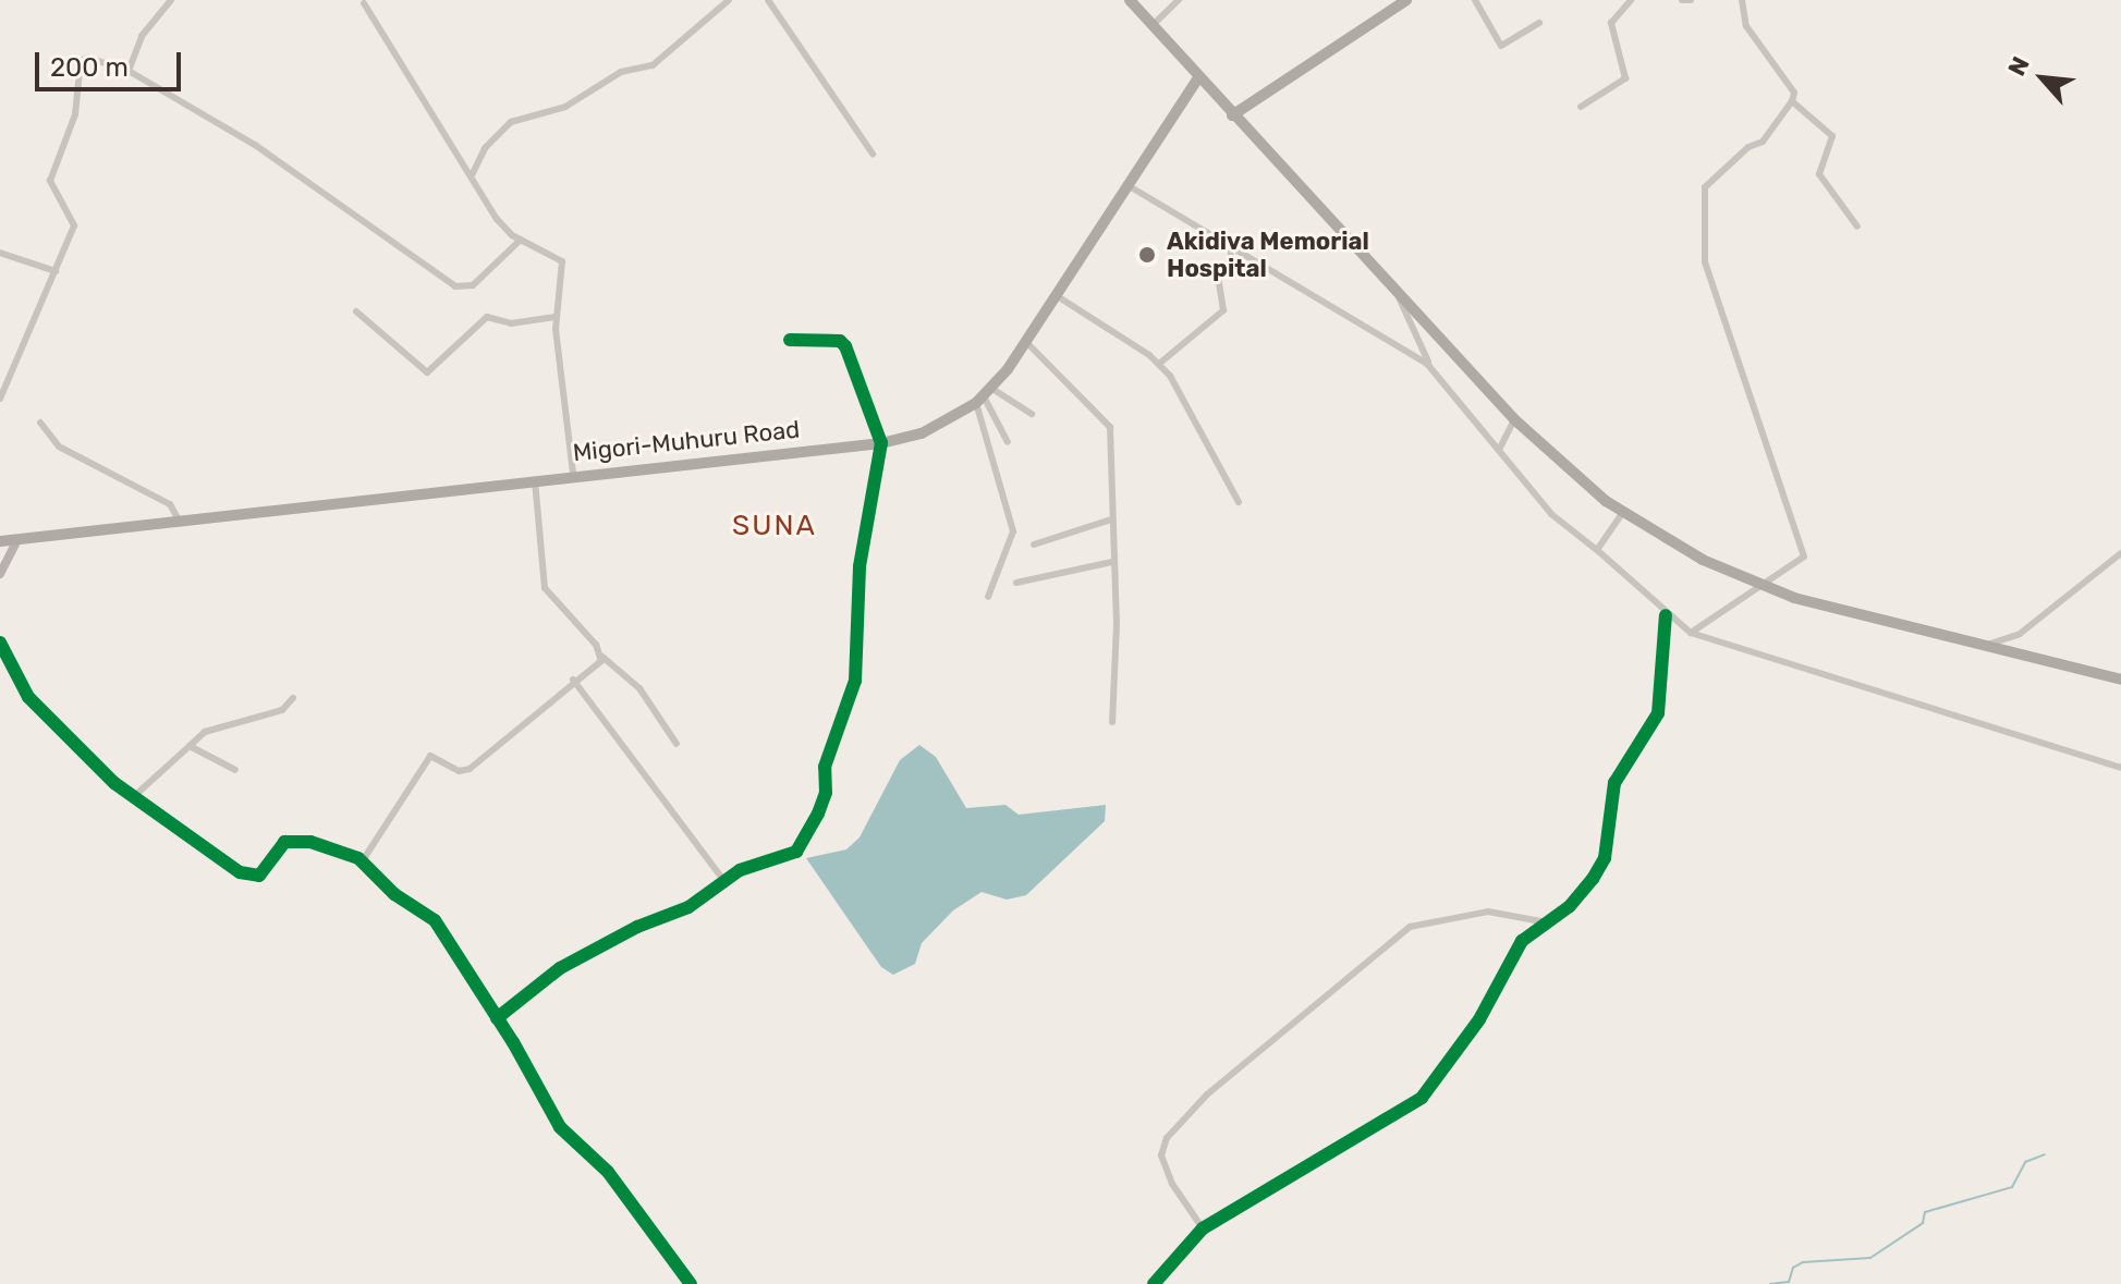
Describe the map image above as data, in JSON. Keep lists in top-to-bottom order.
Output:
{
  "streets": {
    "highway": ["Migori-Muhuru Road"]
  },
  "districts": ["SUNA"],
  "places": ["Akidiva Memorial Hospital"],
  "scale_bar": "200 m",
  "north": "top left"
}
